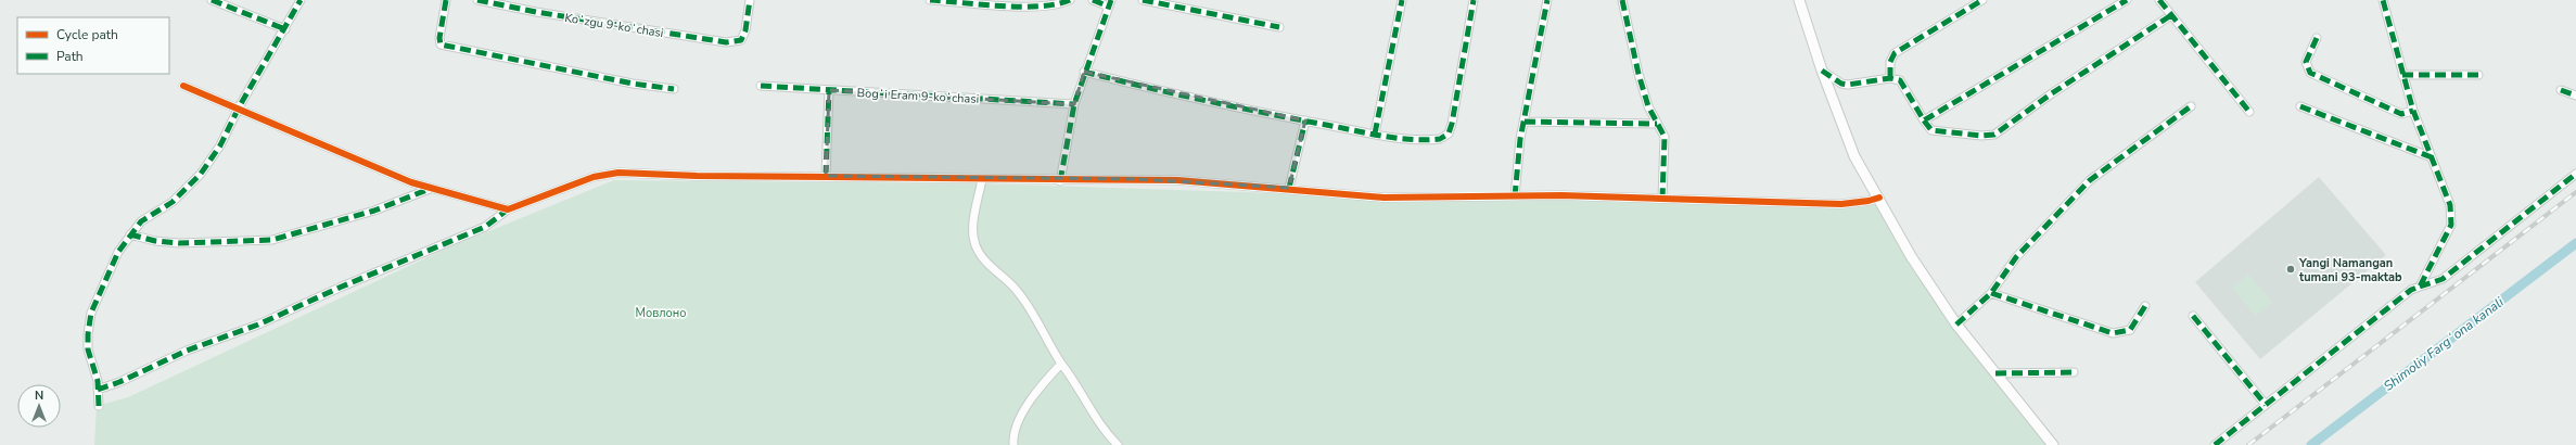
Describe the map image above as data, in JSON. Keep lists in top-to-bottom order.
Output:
{
  "streets": {
    "street": ["Koʻzgu 9-koʻchasi", "Bogʻi Eram 9-koʻchasi"]
  },
  "water": ["Shimoliy Fargʻona kanali"],
  "parks": ["Мовлоно"],
  "places": ["Yangi Namangan tumani 93-maktab"],
  "legend": ["Cycle path", "Path"],
  "north": "top"
}
